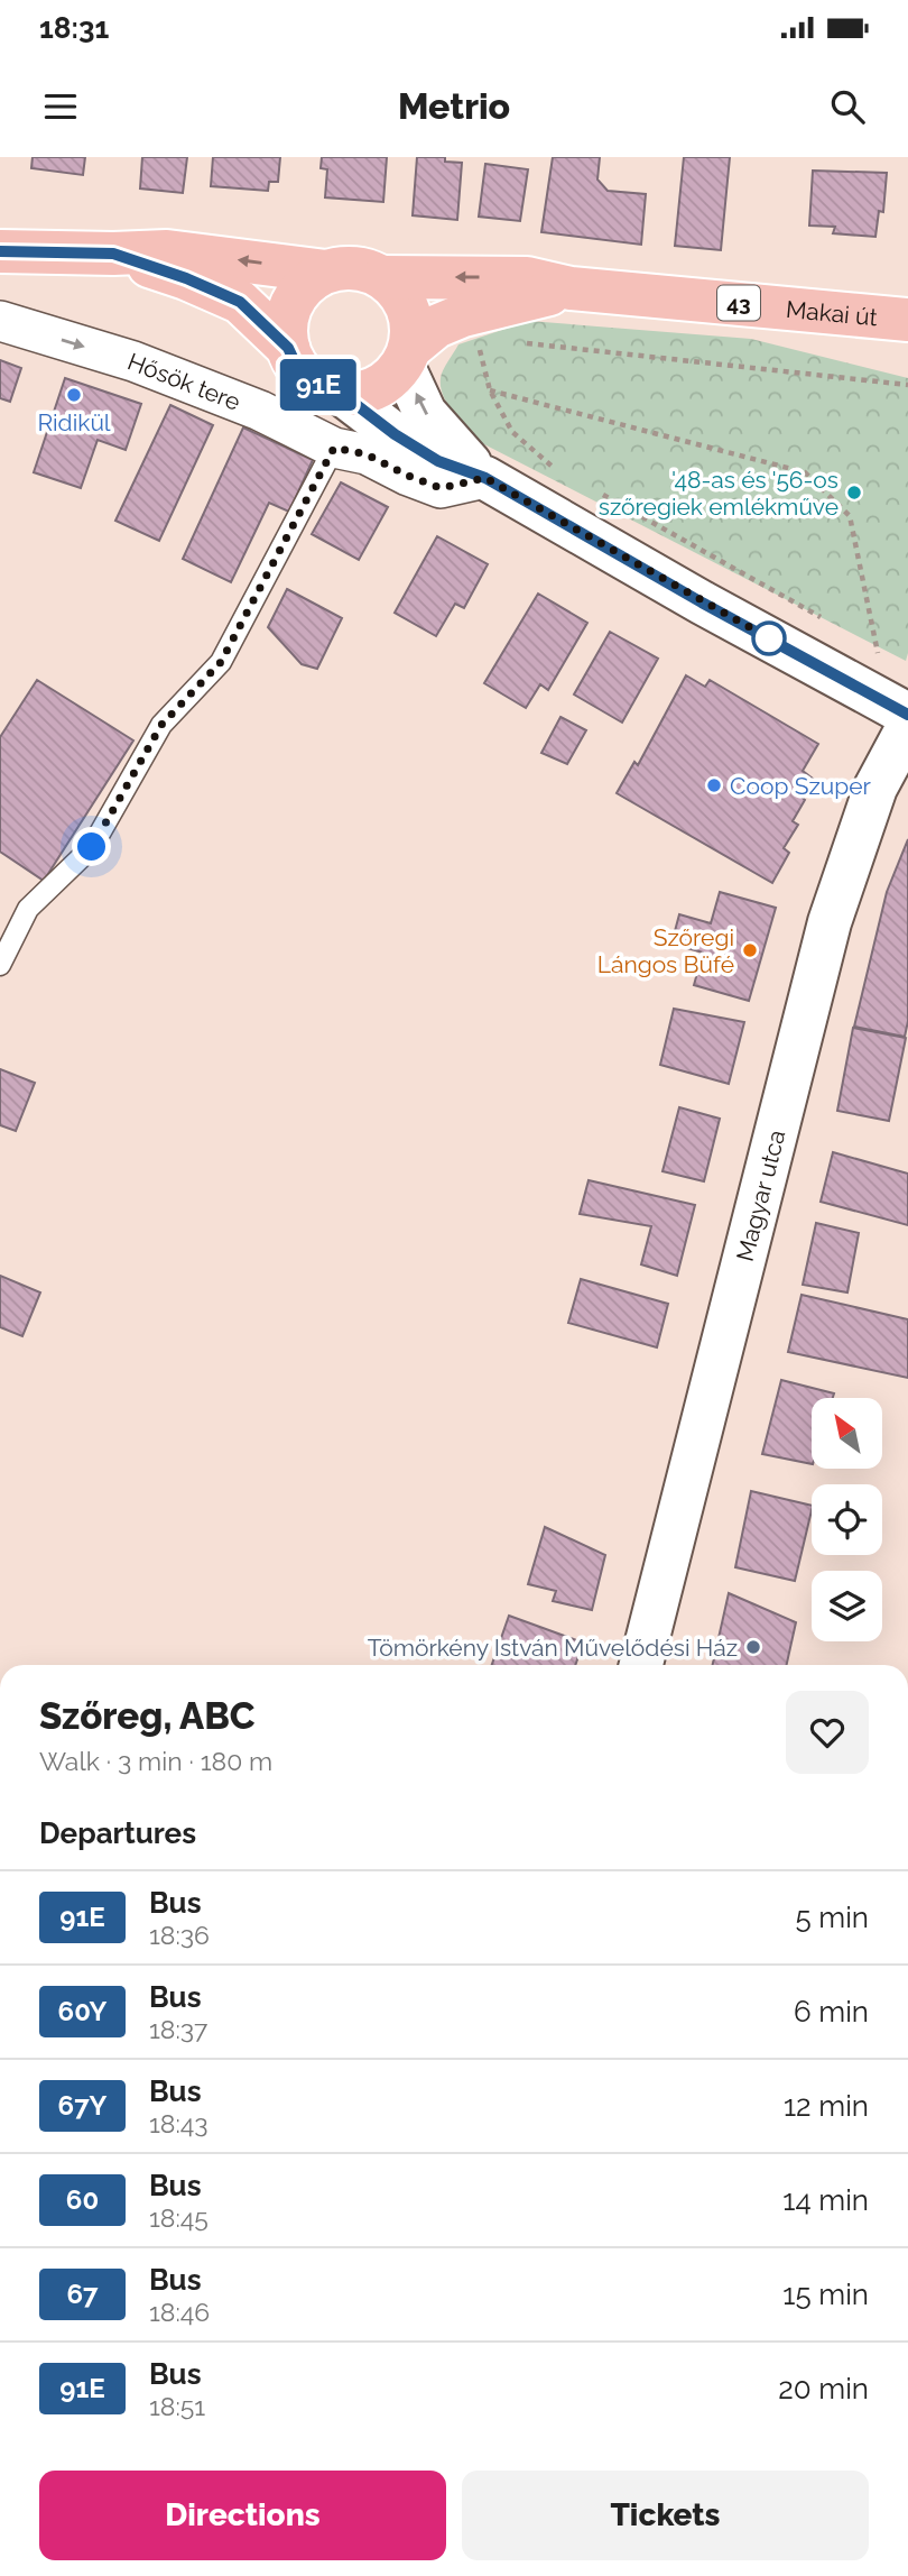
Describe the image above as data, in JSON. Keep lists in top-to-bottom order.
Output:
{
  "streets": {
    "main road": ["43", "Makai út"],
    "street": ["Hősök tere", "Magyar utca"]
  },
  "one_way": ["Hősök tere"],
  "places": [
    "Ridikül",
    "'48-as és '56-os szőregiek emlékműve",
    "Coop Szuper",
    "Szőregi Lángos Büfé",
    "Tömörkény István Művelődési Ház"
  ],
  "lines": ["bus line 91E"],
  "north": "top left",
  "page": {
    "status": "18:31",
    "header": "Metrio",
    "on_map": "91E",
    "heading": [
      ["Szőreg, ABC", "Walk · 3 min · 180 m"],
      "Departures"
    ],
    "list": [
      {
        "mark": "91E",
        "name": "Bus",
        "note": "18:36",
        "value": "5 min"
      },
      {
        "mark": "60Y",
        "name": "Bus",
        "note": "18:37",
        "value": "6 min"
      },
      {
        "mark": "67Y",
        "name": "Bus",
        "note": "18:43",
        "value": "12 min"
      },
      {
        "mark": "60",
        "name": "Bus",
        "note": "18:45",
        "value": "14 min"
      },
      {
        "mark": "67",
        "name": "Bus",
        "note": "18:46",
        "value": "15 min"
      },
      {
        "mark": "91E",
        "name": "Bus",
        "note": "18:51",
        "value": "20 min"
      }
    ],
    "buttons": ["Directions", "Tickets"]
  }
}
